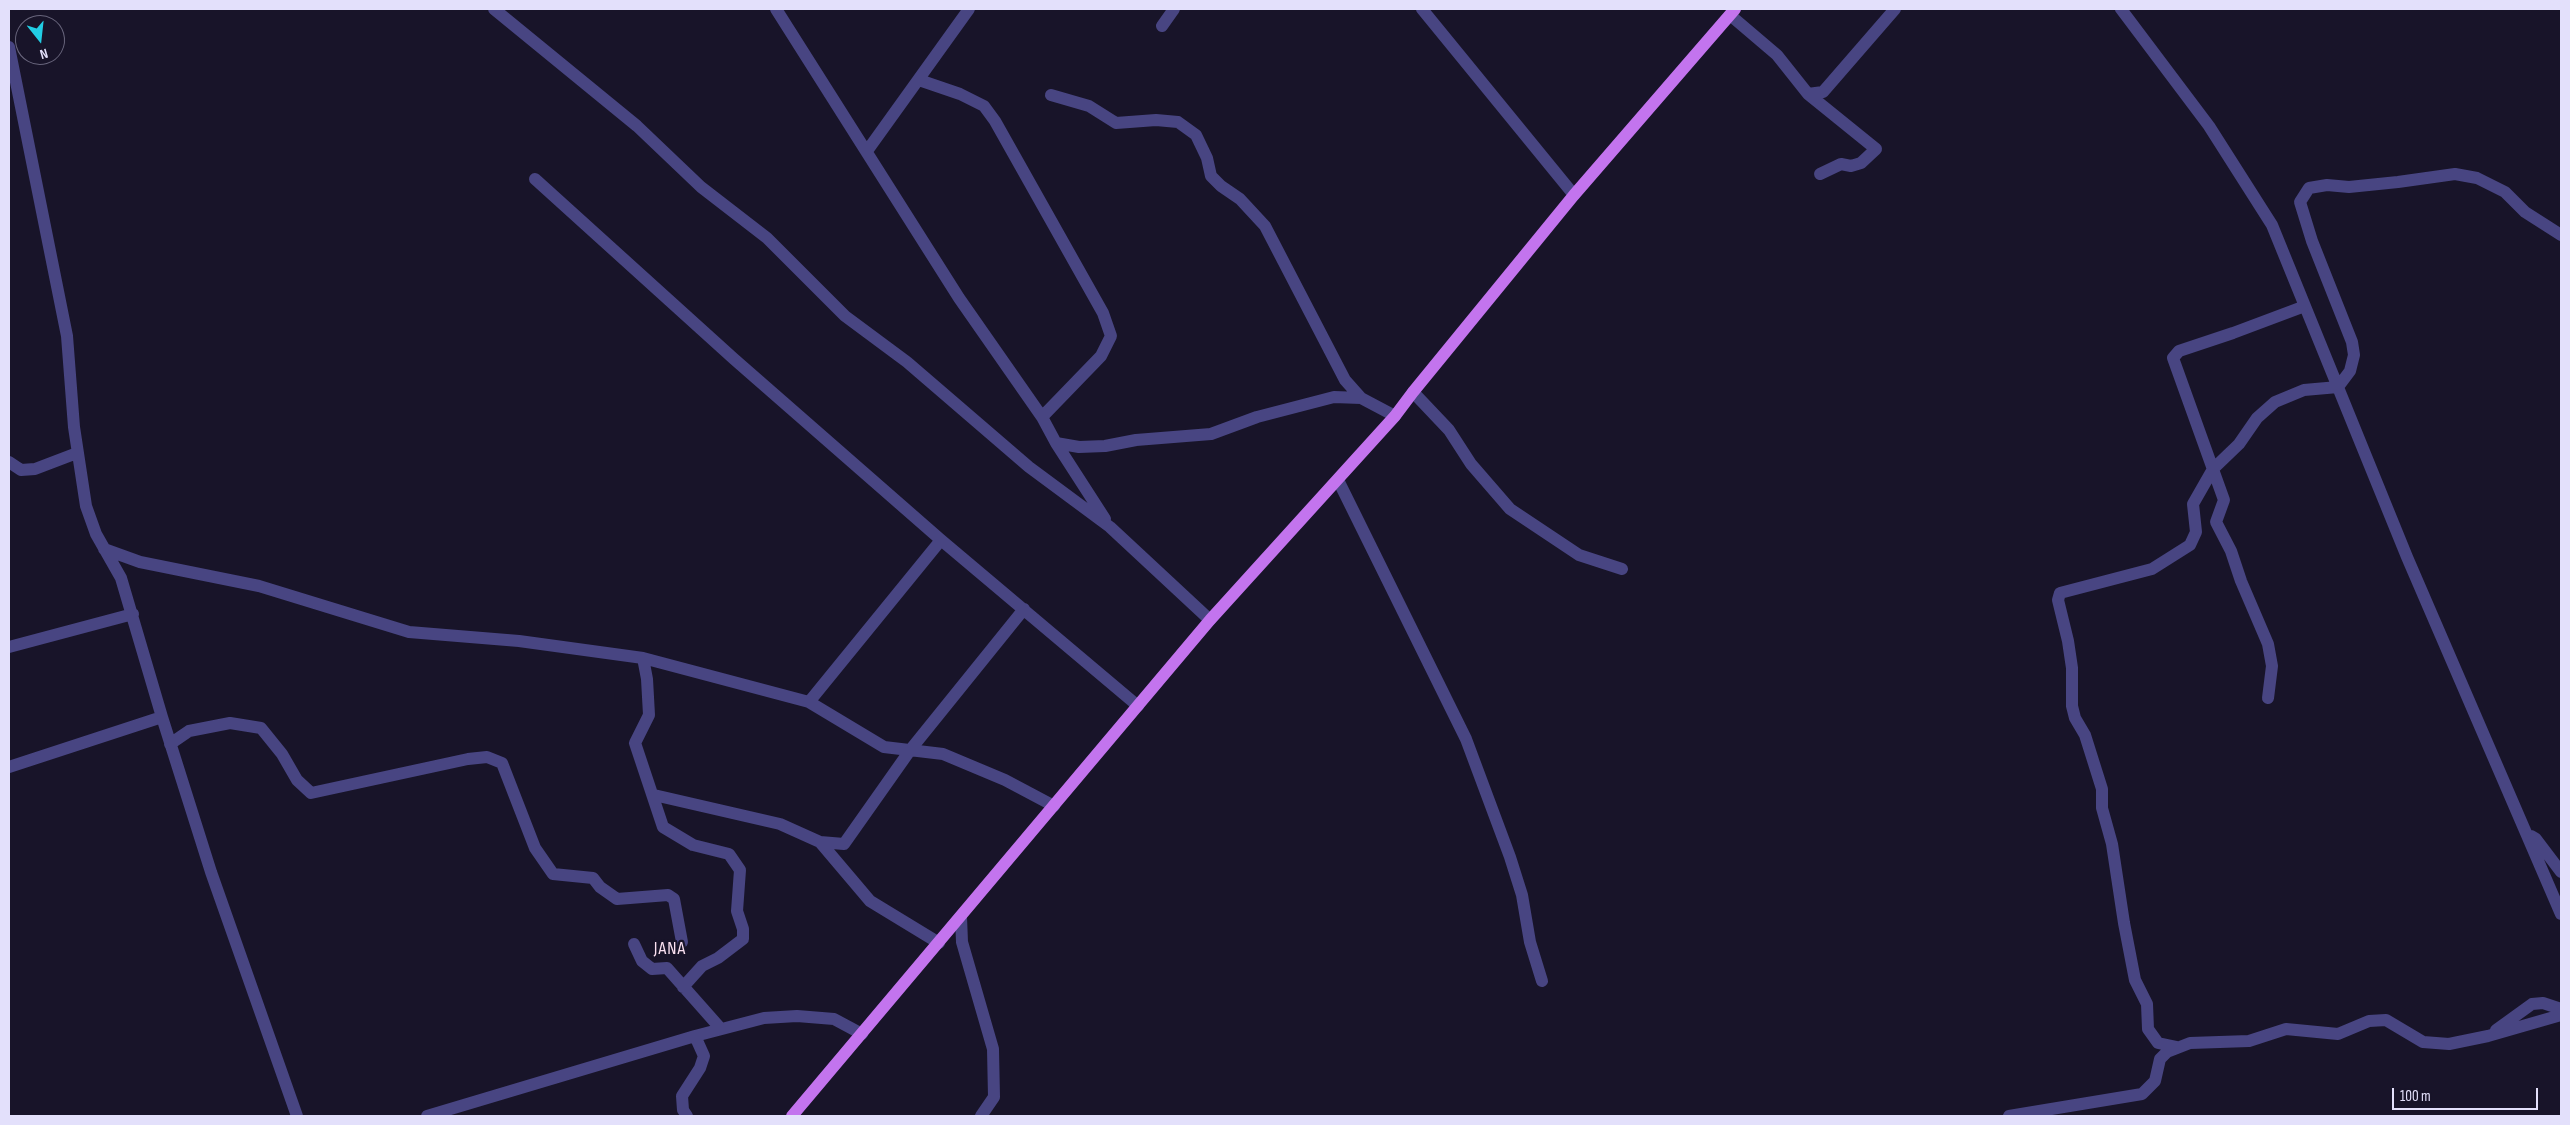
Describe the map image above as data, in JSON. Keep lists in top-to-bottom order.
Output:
{
  "districts": ["JANA"],
  "scale_bar": "100 m",
  "north": "bottom"
}
